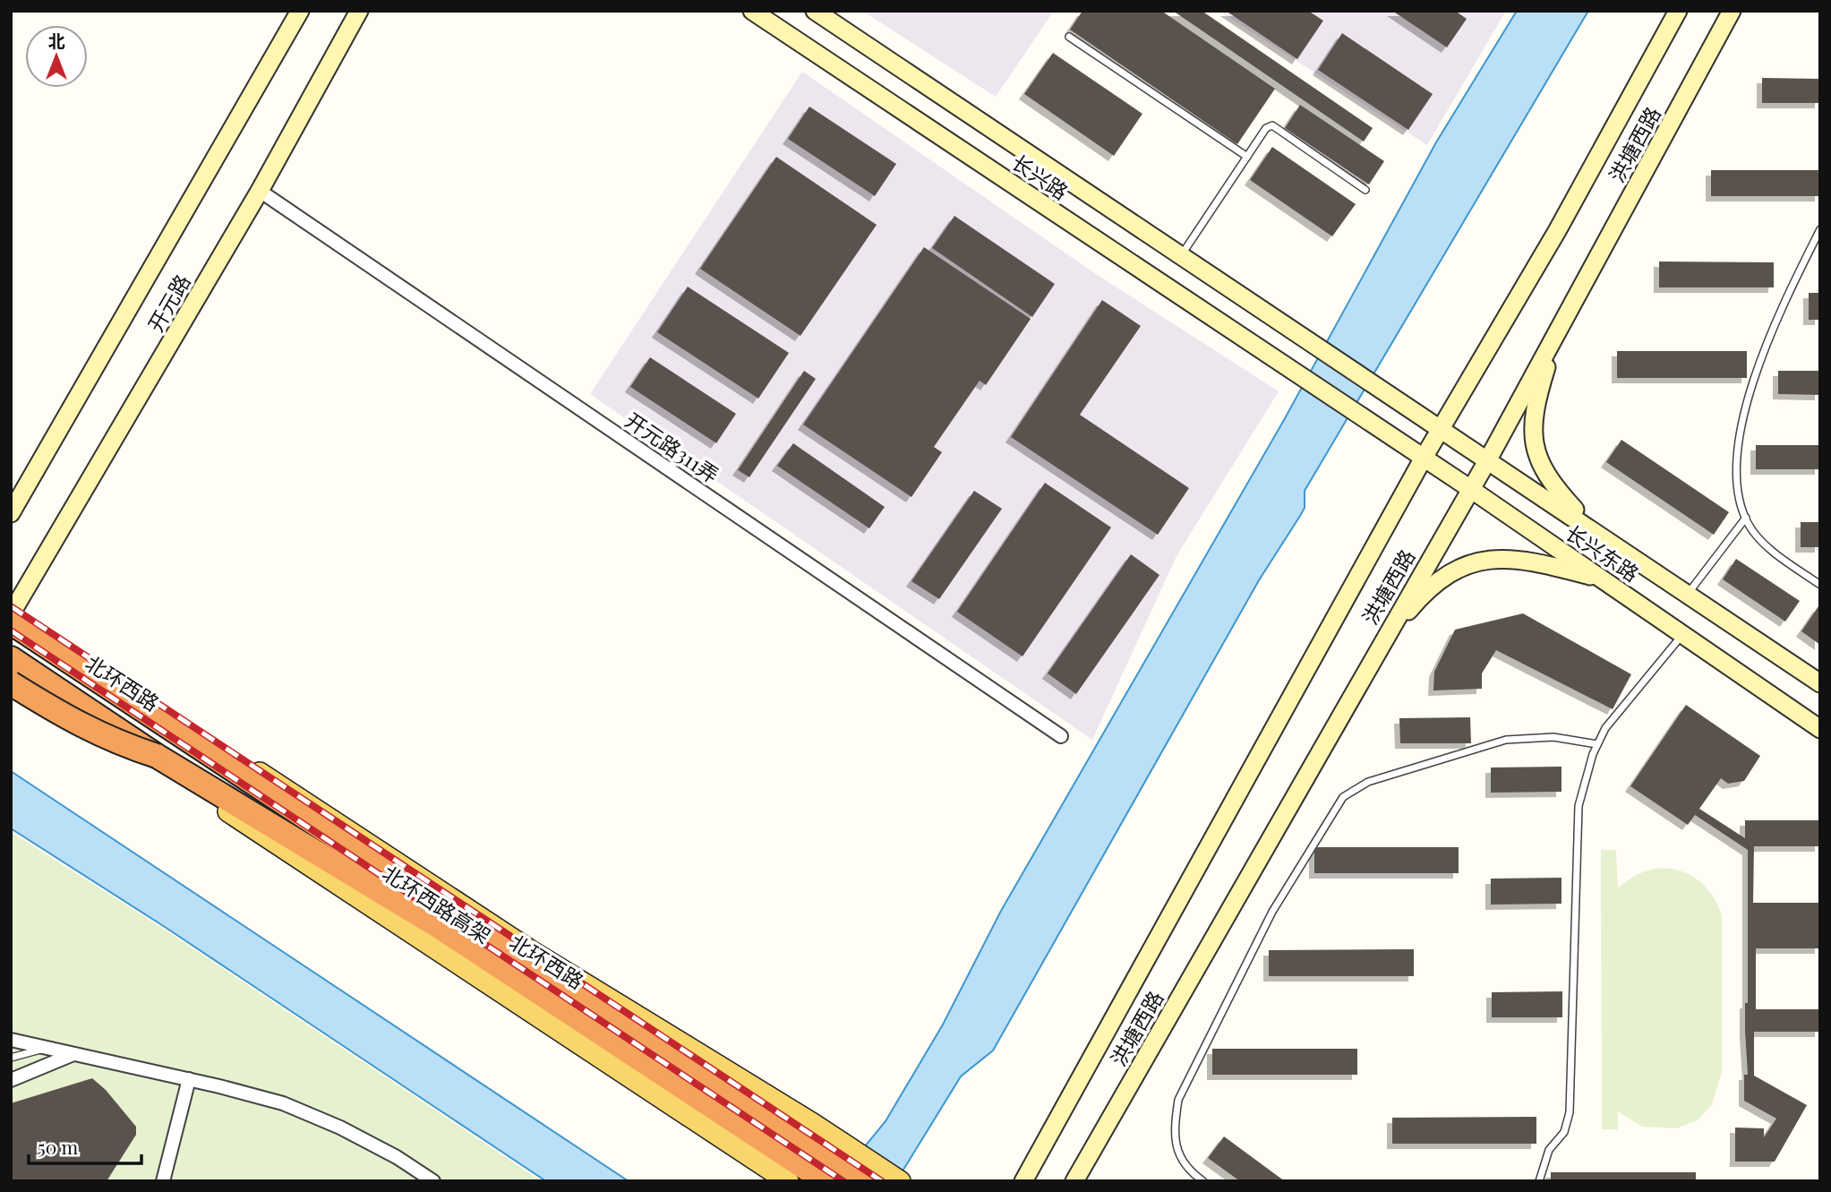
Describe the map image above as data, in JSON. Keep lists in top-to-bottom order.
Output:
{
  "streets": {
    "highway": ["北环西路高架"],
    "main road": [
      "洪塘西路",
      "长兴路",
      "开元路",
      "长兴东路",
      "北环西路"
    ],
    "street": ["开元路311弄"]
  },
  "crossings": [
    ["洪塘西路", "长兴东路"],
    ["长兴路", "长兴东路"],
    ["开元路", "开元路311弄"],
    ["开元路", "北环西路"],
    ["开元路", "北环西路高架"],
    ["北环西路", "北环西路高架"]
  ],
  "scale_bar": "50 m",
  "north": "top"
}
